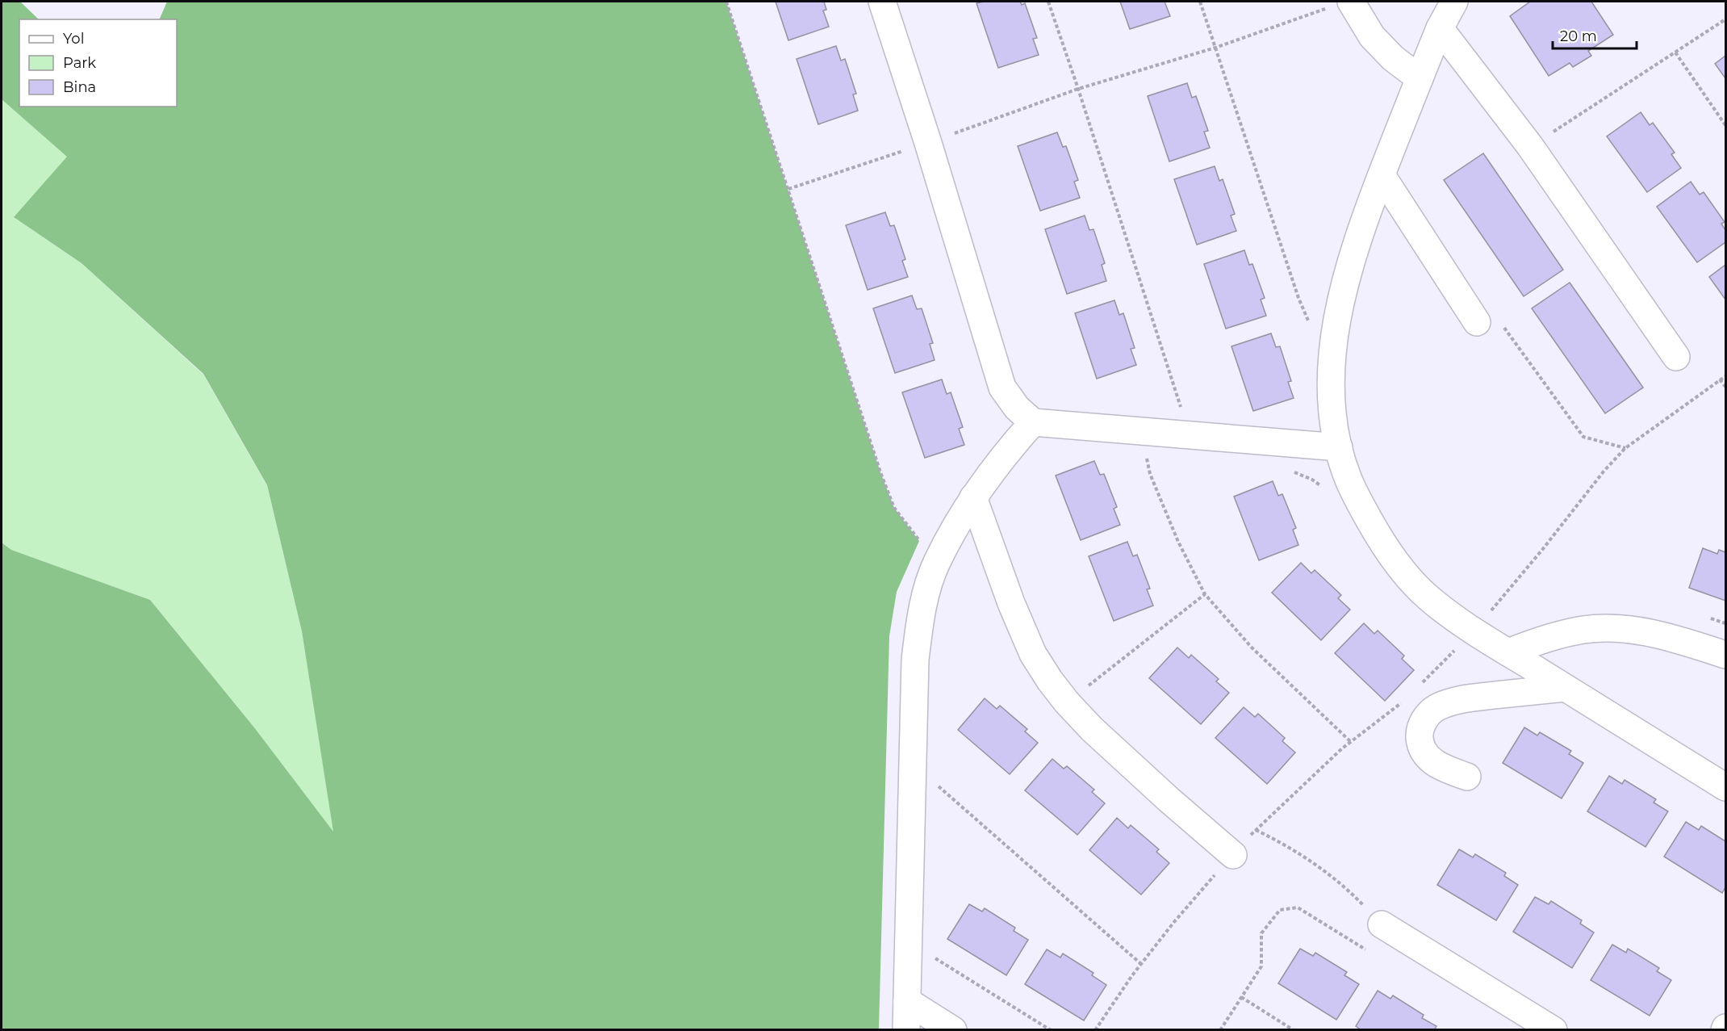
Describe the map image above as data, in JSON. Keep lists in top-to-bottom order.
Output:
{
  "legend": ["Yol", "Park", "Bina"],
  "scale_bar": "20 m"
}
